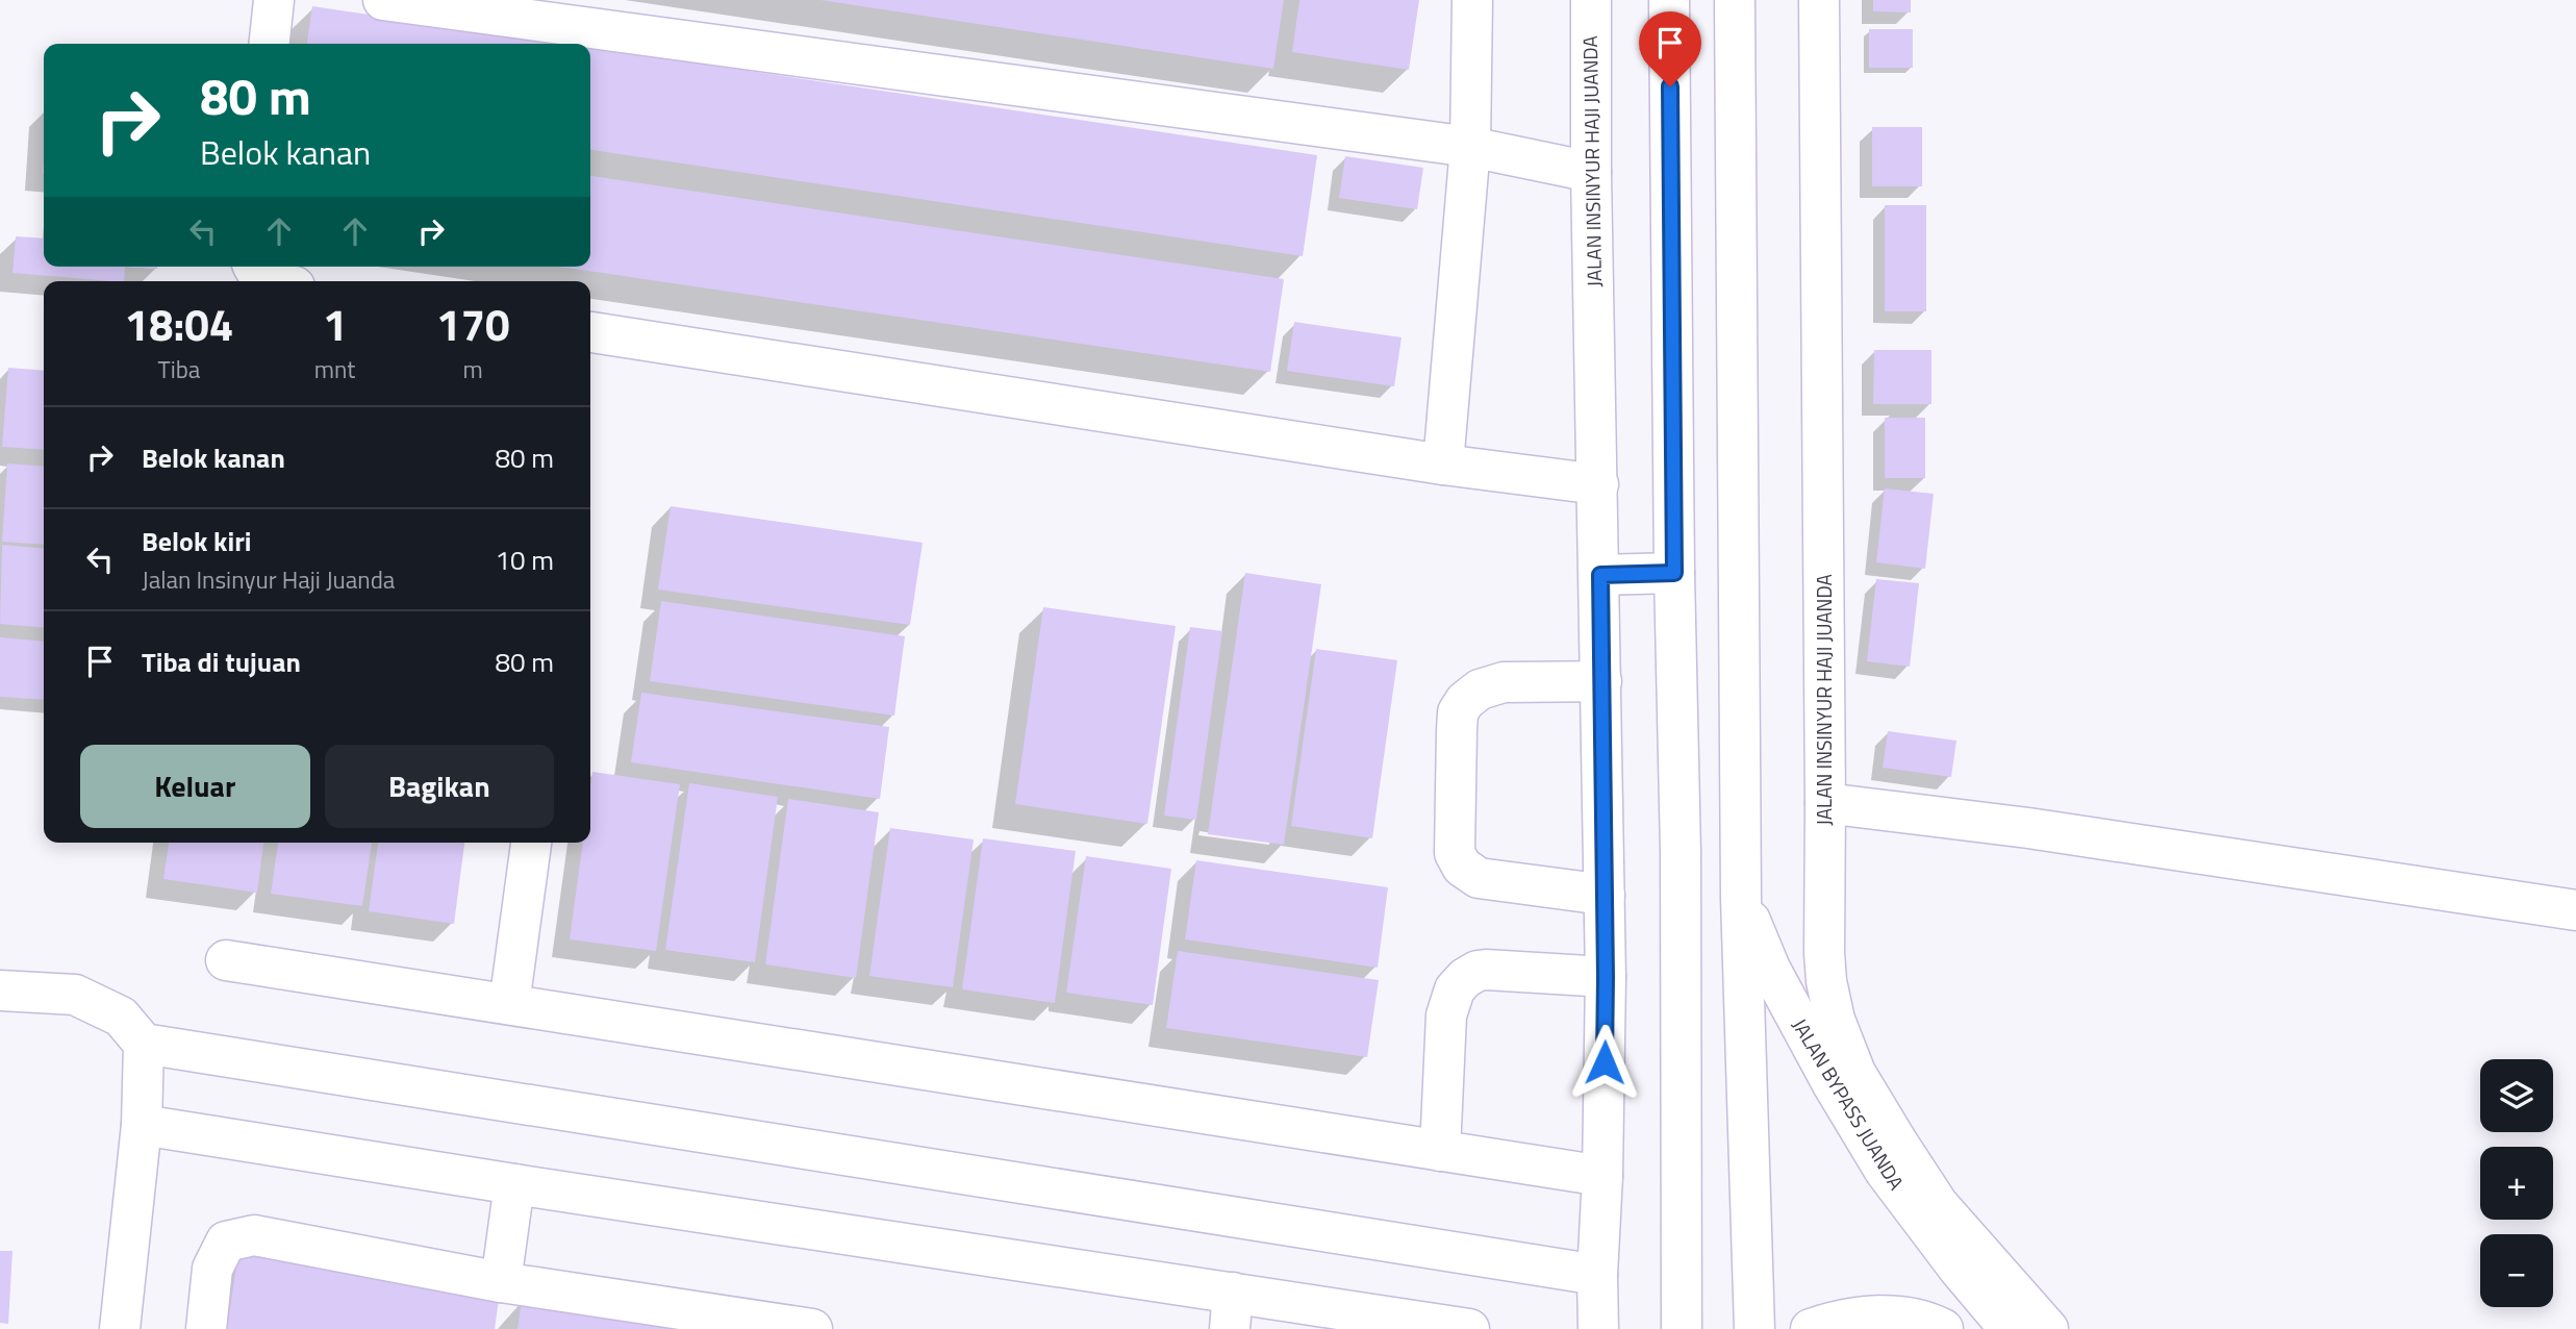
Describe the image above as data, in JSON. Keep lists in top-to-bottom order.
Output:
{
  "streets": {
    "main road": ["JALAN INSINYUR HAJI JUANDA", "JALAN BYPASS JUANDA"]
  },
  "page": {
    "turn": ["80 m", "Belok kanan"],
    "eta": [
      "18:04",
      "Tiba",
      "1",
      "mnt",
      "170",
      "m"
    ],
    "list": [
      {
        "name": "Belok kanan",
        "value": "80 m"
      },
      {
        "name": "Belok kiri",
        "note": "Jalan Insinyur Haji Juanda",
        "value": "10 m"
      },
      {
        "name": "Tiba di tujuan",
        "value": "80 m"
      }
    ],
    "buttons": ["Keluar", "Bagikan"],
    "map_buttons": ["+", "−"]
  }
}
